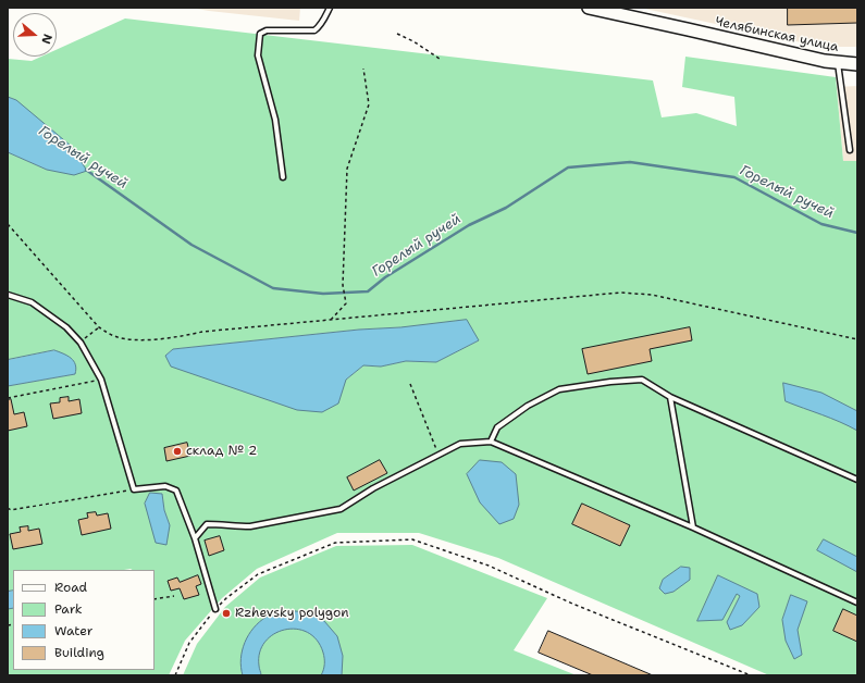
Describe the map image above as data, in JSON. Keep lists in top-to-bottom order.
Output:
{
  "streets": {
    "street": ["Челябинская улица"]
  },
  "water": ["Горелый ручей"],
  "places": ["склад № 2", "Rzhevsky polygon"],
  "legend": [
    "Road",
    "Park",
    "Water",
    "Building"
  ],
  "north": "right"
}
